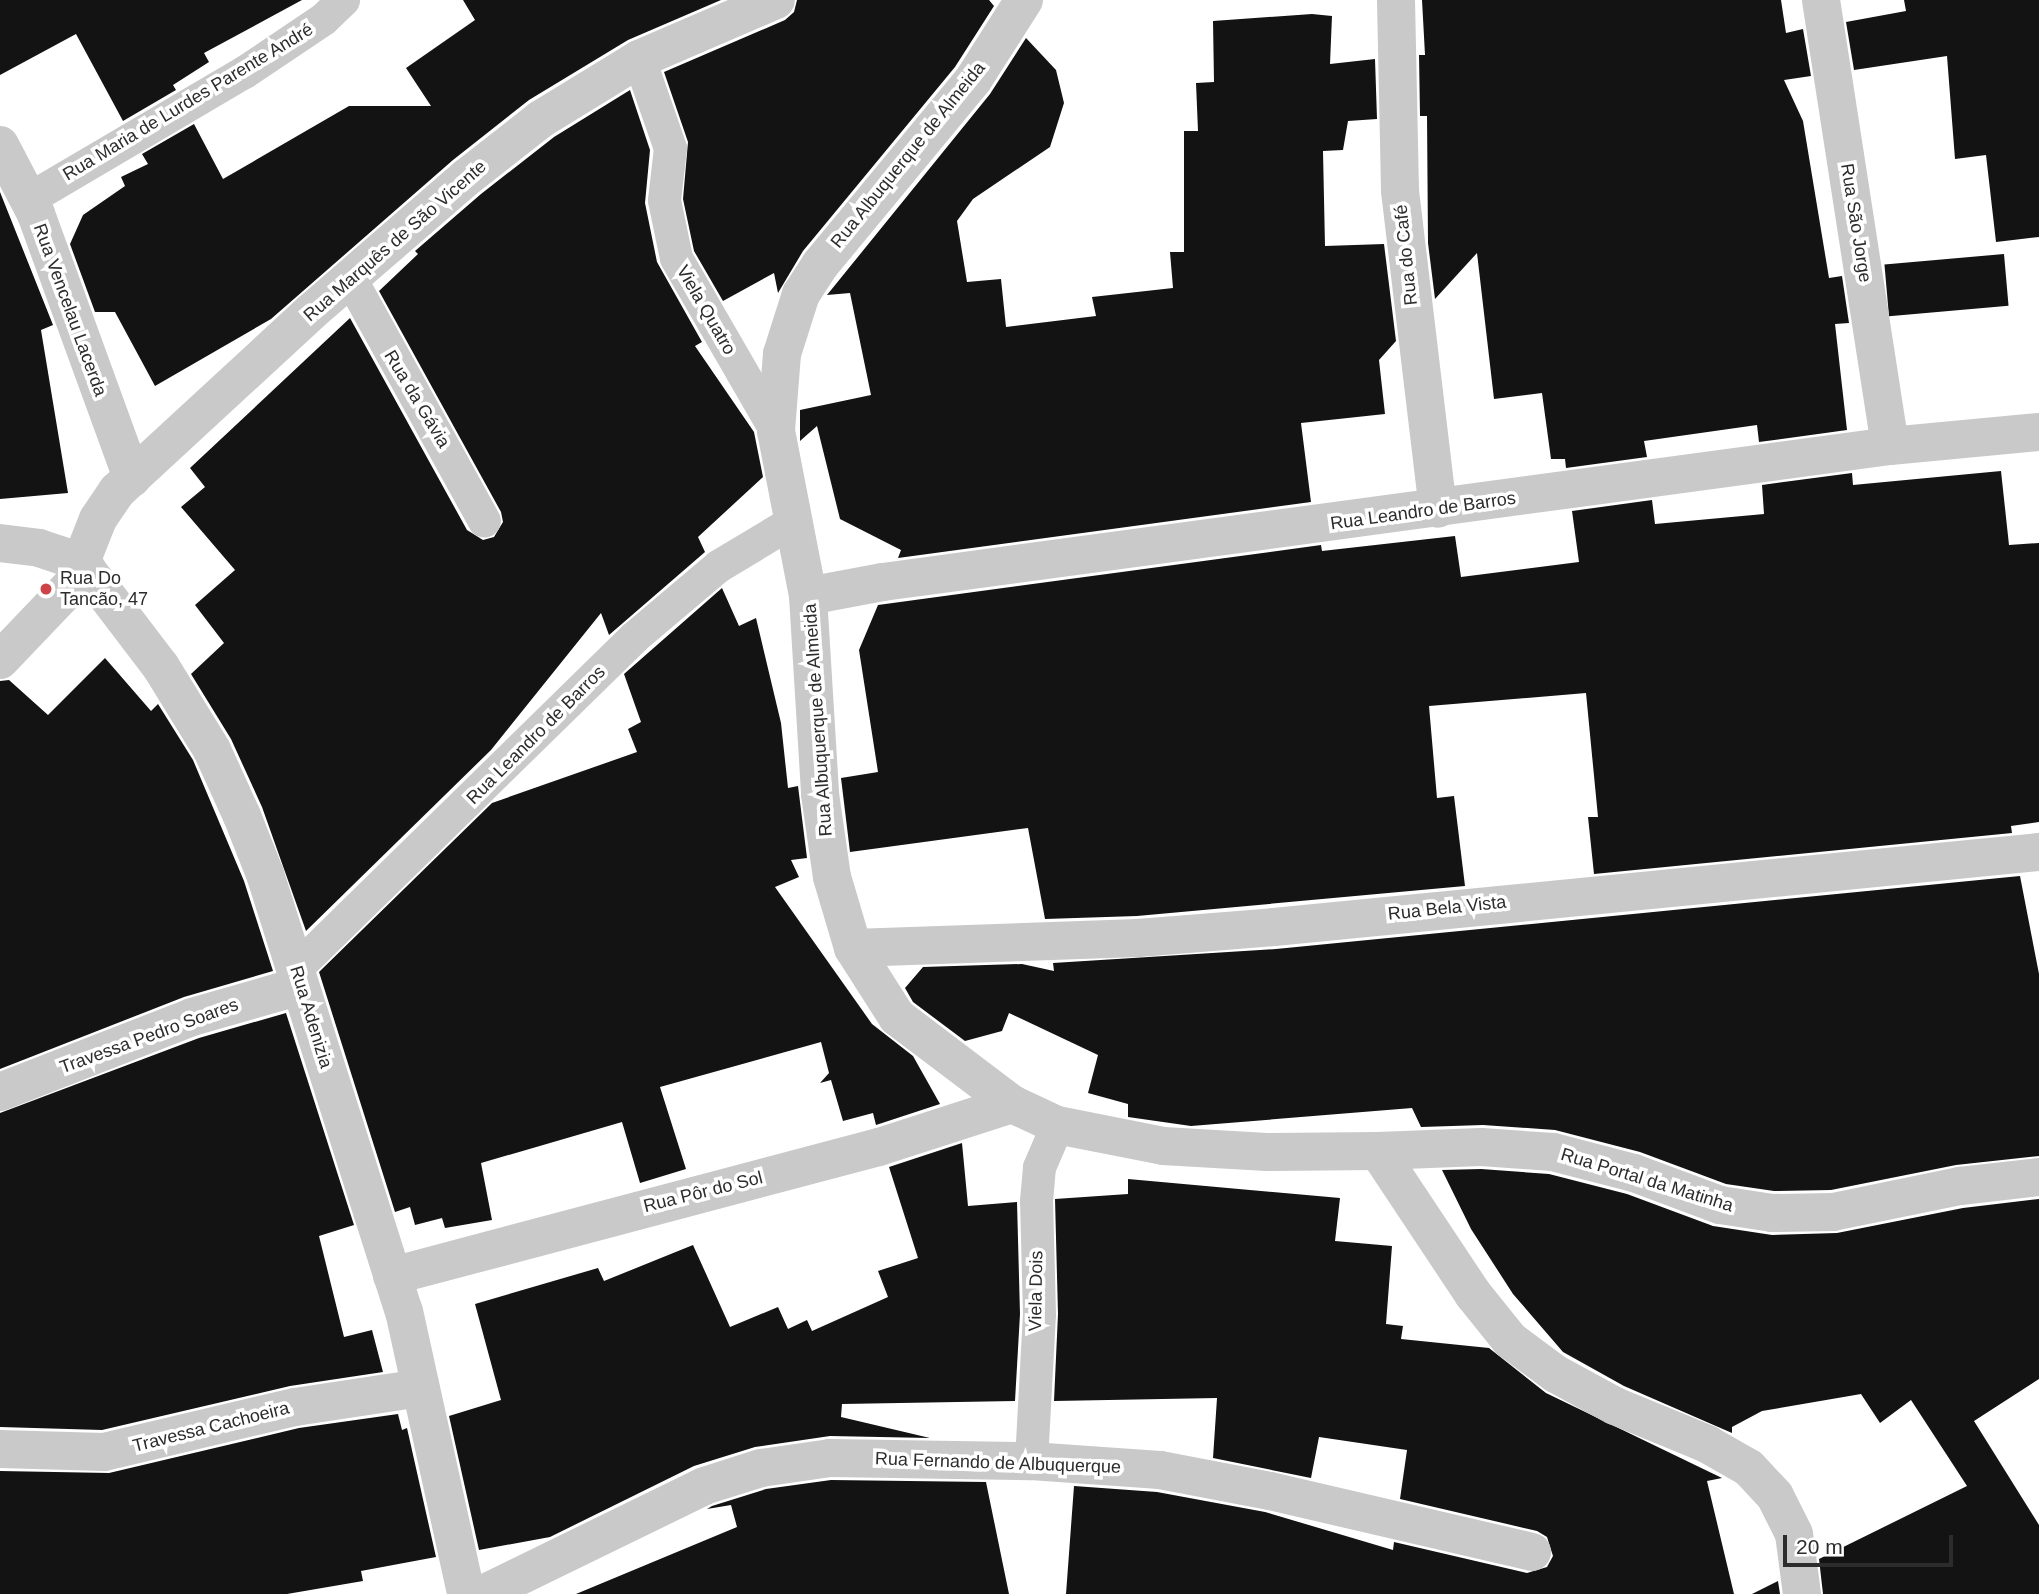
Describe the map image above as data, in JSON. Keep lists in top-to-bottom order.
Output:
{
  "streets": {
    "street": [
      "Rua Albuquerque de Almeida",
      "Rua São Jorge",
      "Rua Marquês de São Vicente",
      "Rua do Café",
      "Rua Vencelau Lacerda",
      "Rua Leandro de Barros",
      "Rua Bela Vista",
      "Rua Adenizia",
      "Travessa Pedro Soares",
      "Rua Portal da Matinha",
      "Rua Pôr do Sol",
      "Travessa Cachoeira",
      "Rua Fernando de Albuquerque"
    ],
    "lane": [
      "Rua Maria de Lurdes Parente André",
      "Viela Quatro",
      "Rua da Gávia",
      "Viela Dois"
    ]
  },
  "crossings": [
    ["Rua Maria de Lurdes Parente André", "Rua Vencelau Lacerda"],
    ["Rua Albuquerque de Almeida", "Viela Quatro"],
    ["Rua Albuquerque de Almeida", "Rua Leandro de Barros"],
    ["Rua Albuquerque de Almeida", "Rua Bela Vista"],
    ["Rua Albuquerque de Almeida", "Rua Portal da Matinha"],
    ["Rua Albuquerque de Almeida", "Rua Pôr do Sol"],
    ["Rua Albuquerque de Almeida", "Viela Dois"],
    ["Rua São Jorge", "Rua Leandro de Barros"],
    ["Rua Marquês de São Vicente", "Rua Vencelau Lacerda"],
    ["Rua Marquês de São Vicente", "Viela Quatro"],
    ["Rua Marquês de São Vicente", "Rua da Gávia"],
    ["Rua Marquês de São Vicente", "Rua Adenizia"],
    ["Rua do Café", "Rua Leandro de Barros"],
    ["Rua Leandro de Barros", "Rua Adenizia"],
    ["Rua Leandro de Barros", "Travessa Pedro Soares"],
    ["Rua Adenizia", "Travessa Pedro Soares"],
    ["Rua Adenizia", "Rua Pôr do Sol"],
    ["Rua Adenizia", "Travessa Cachoeira"],
    ["Viela Dois", "Rua Fernando de Albuquerque"]
  ],
  "places": ["Rua Do Tancão, 47"],
  "scale_bar": "20 m"
}
